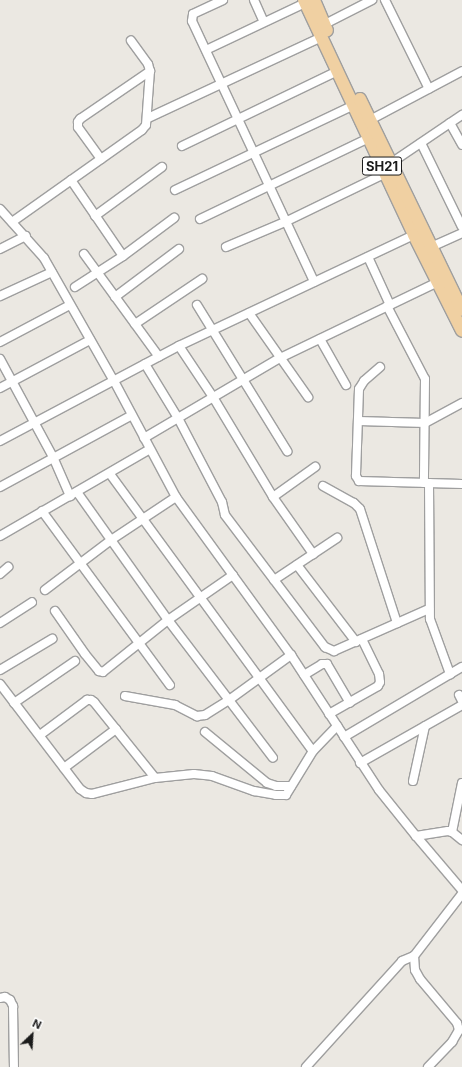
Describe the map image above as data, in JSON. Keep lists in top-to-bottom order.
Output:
{
  "streets": {
    "main road": ["SH21"]
  },
  "north": "top right"
}
